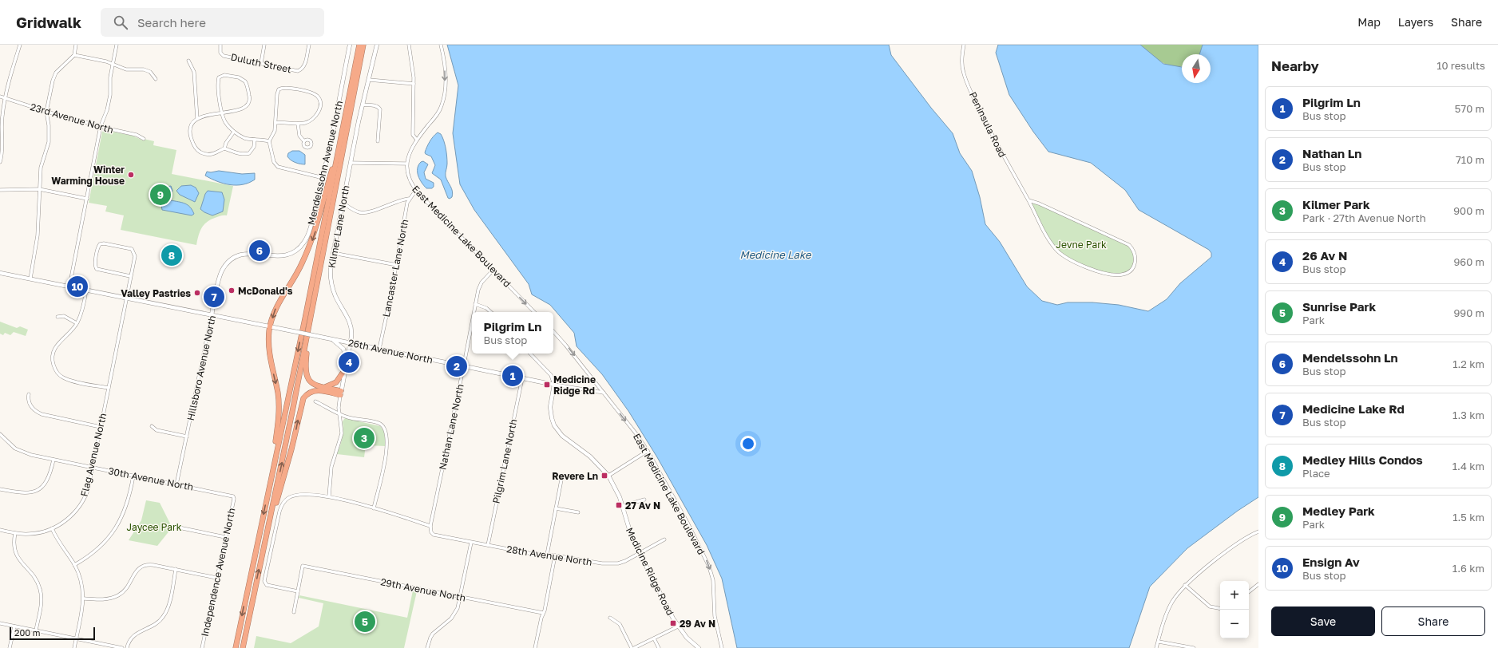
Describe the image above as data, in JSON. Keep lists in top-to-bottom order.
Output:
{
  "streets": {
    "street": [
      "Duluth Street",
      "23rd Avenue North",
      "Peninsula Road",
      "Mendelssohn Avenue North",
      "Kilmer Lane North",
      "East Medicine Lake Boulevard",
      "Lancaster Lane North",
      "26th Avenue North",
      "Hillsboro Avenue North",
      "Nathan Lane North",
      "Flag Avenue North",
      "Pilgrim Lane North",
      "30th Avenue North",
      "28th Avenue North",
      "Medicine Ridge Road",
      "Independence Avenue North",
      "29th Avenue North"
    ]
  },
  "crossings": [
    ["Mendelssohn Avenue North", "Hillsboro Avenue North"],
    ["Kilmer Lane North", "26th Avenue North"],
    ["East Medicine Lake Boulevard", "Lancaster Lane North"],
    ["East Medicine Lake Boulevard", "26th Avenue North"],
    ["East Medicine Lake Boulevard", "Nathan Lane North"],
    ["Lancaster Lane North", "26th Avenue North"],
    ["26th Avenue North", "Hillsboro Avenue North"],
    ["26th Avenue North", "Nathan Lane North"],
    ["26th Avenue North", "Flag Avenue North"],
    ["26th Avenue North", "Pilgrim Lane North"],
    ["26th Avenue North", "Medicine Ridge Road"],
    ["Hillsboro Avenue North", "30th Avenue North"],
    ["Nathan Lane North", "28th Avenue North"],
    ["Flag Avenue North", "30th Avenue North"],
    ["Pilgrim Lane North", "28th Avenue North"],
    ["30th Avenue North", "Independence Avenue North"],
    ["28th Avenue North", "Medicine Ridge Road"]
  ],
  "one_way": ["East Medicine Lake Boulevard"],
  "water": ["Medicine Lake"],
  "parks": ["Jevne Park", "Jaycee Park"],
  "places": {
    "other": ["Winter Warming House", "McDonald's", "Valley Pastries"],
    "transit": [
      "Medicine Ridge Rd",
      "Revere Ln",
      "27 Av N",
      "29 Av N"
    ]
  },
  "scale_bar": "200 m",
  "north": "bottom",
  "page": {
    "header": "Gridwalk",
    "search": "Search here",
    "nav": ["Map", "Layers", "Share"],
    "heading": ["Nearby", "10 results"],
    "list": [
      {
        "mark": "1",
        "name": "Pilgrim Ln",
        "note": "Bus stop",
        "value": "570 m"
      },
      {
        "mark": "2",
        "name": "Nathan Ln",
        "note": "Bus stop",
        "value": "710 m"
      },
      {
        "mark": "3",
        "name": "Kilmer Park",
        "note": "Park · 27th Avenue North",
        "value": "900 m"
      },
      {
        "mark": "4",
        "name": "26 Av N",
        "note": "Bus stop",
        "value": "960 m"
      },
      {
        "mark": "5",
        "name": "Sunrise Park",
        "note": "Park",
        "value": "990 m"
      },
      {
        "mark": "6",
        "name": "Mendelssohn Ln",
        "note": "Bus stop",
        "value": "1.2 km"
      },
      {
        "mark": "7",
        "name": "Medicine Lake Rd",
        "note": "Bus stop",
        "value": "1.3 km"
      },
      {
        "mark": "8",
        "name": "Medley Hills Condos",
        "note": "Place",
        "value": "1.4 km"
      },
      {
        "mark": "9",
        "name": "Medley Park",
        "note": "Park",
        "value": "1.5 km"
      },
      {
        "mark": "10",
        "name": "Ensign Av",
        "note": "Bus stop",
        "value": "1.6 km"
      }
    ],
    "pins": [
      "9",
      "6",
      "8",
      "10",
      "7",
      "4",
      "2",
      "1",
      "3",
      "5"
    ],
    "popup": ["Pilgrim Ln", "Bus stop"],
    "map_buttons": ["+", "−"],
    "buttons": ["Save", "Share"],
    "scale": "200 m"
  }
}
